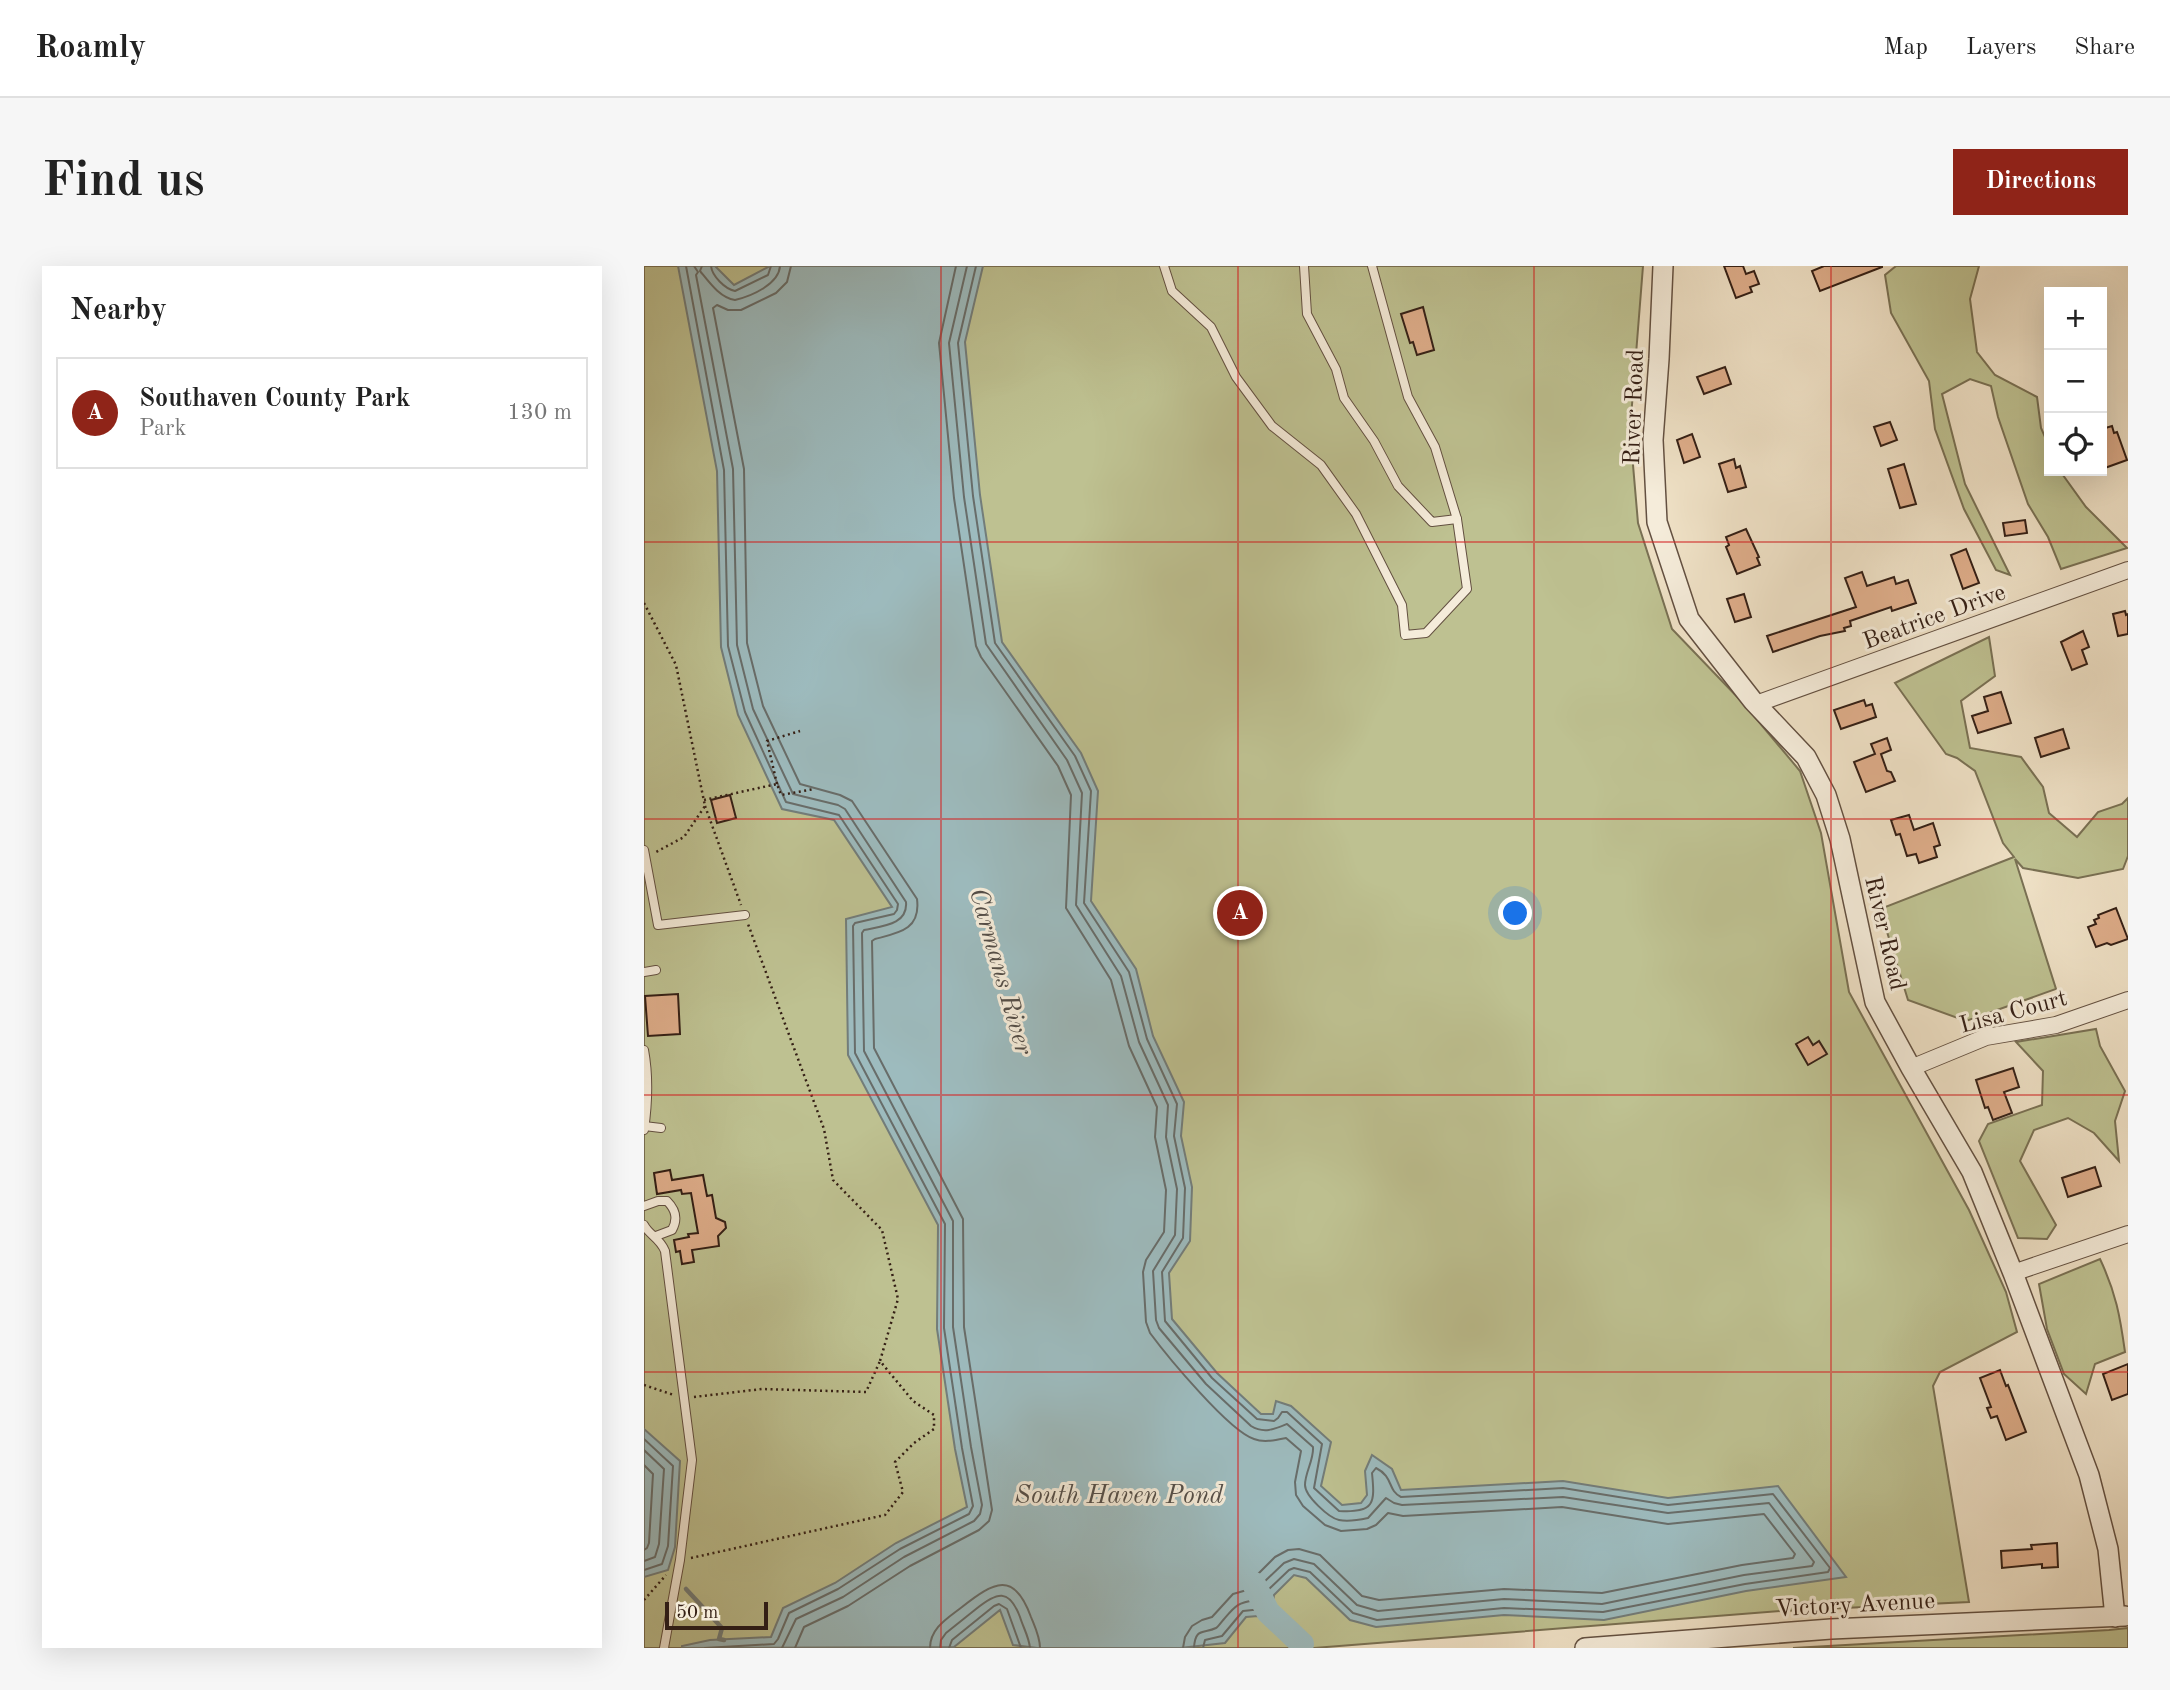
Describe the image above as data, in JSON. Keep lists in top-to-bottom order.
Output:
{
  "streets": {
    "street": [
      "River Road",
      "Beatrice Drive",
      "Lisa Court",
      "Victory Avenue"
    ]
  },
  "crossings": [
    ["River Road", "Beatrice Drive"],
    ["River Road", "Lisa Court"],
    ["River Road", "Victory Avenue"]
  ],
  "water": ["Carmans River", "South Haven Pond"],
  "scale_bar": "50 m",
  "page": {
    "header": "Roamly",
    "nav": ["Map", "Layers", "Share"],
    "buttons": "Directions",
    "title": "Find us",
    "heading": "Nearby",
    "map_buttons": ["+", "−"],
    "list": [
      {
        "mark": "A",
        "name": "Southaven County Park",
        "note": "Park",
        "value": "130 m"
      }
    ],
    "pins": "A",
    "scale": "50 m"
  }
}
